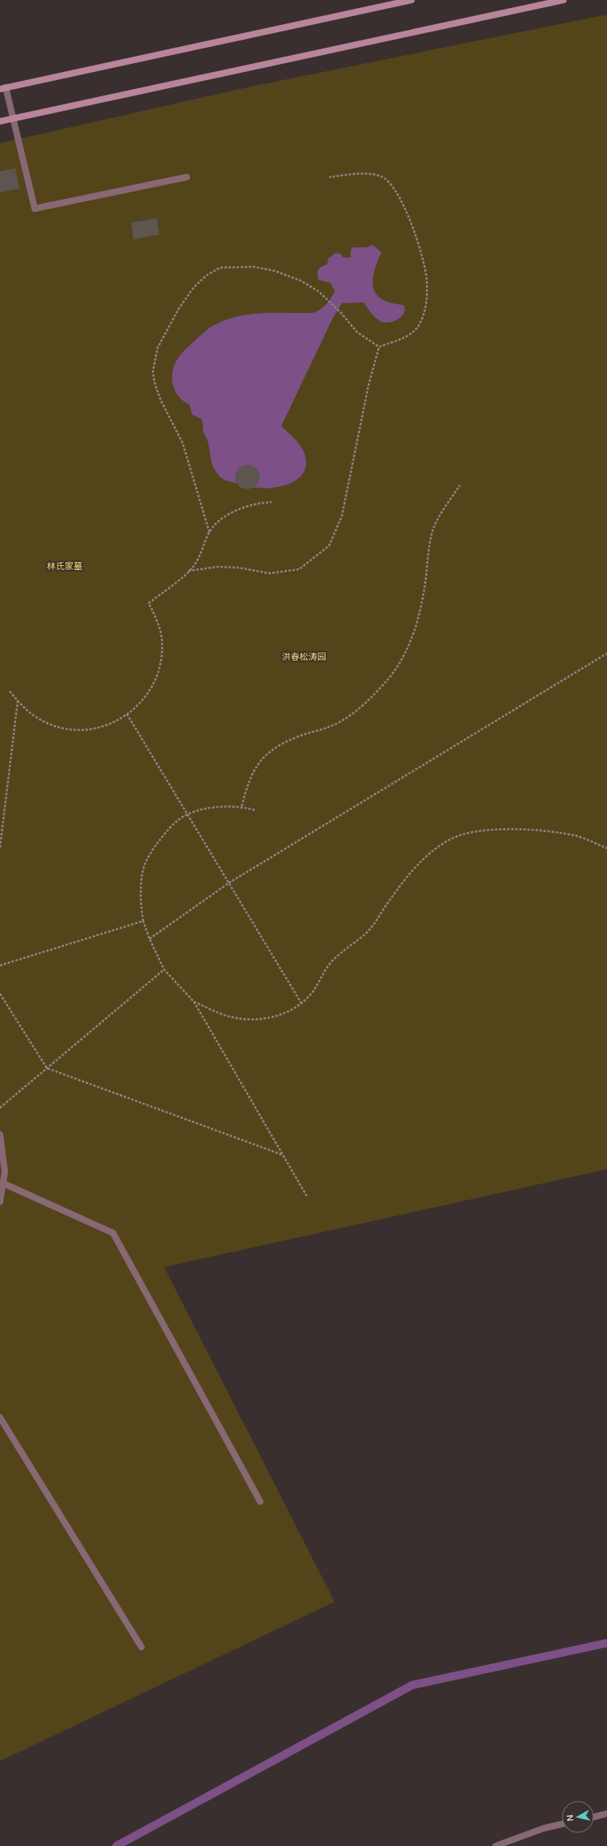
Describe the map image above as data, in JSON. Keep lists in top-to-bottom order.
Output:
{
  "parks": ["林氏家墓", "洪春松涛园"],
  "north": "left"
}
